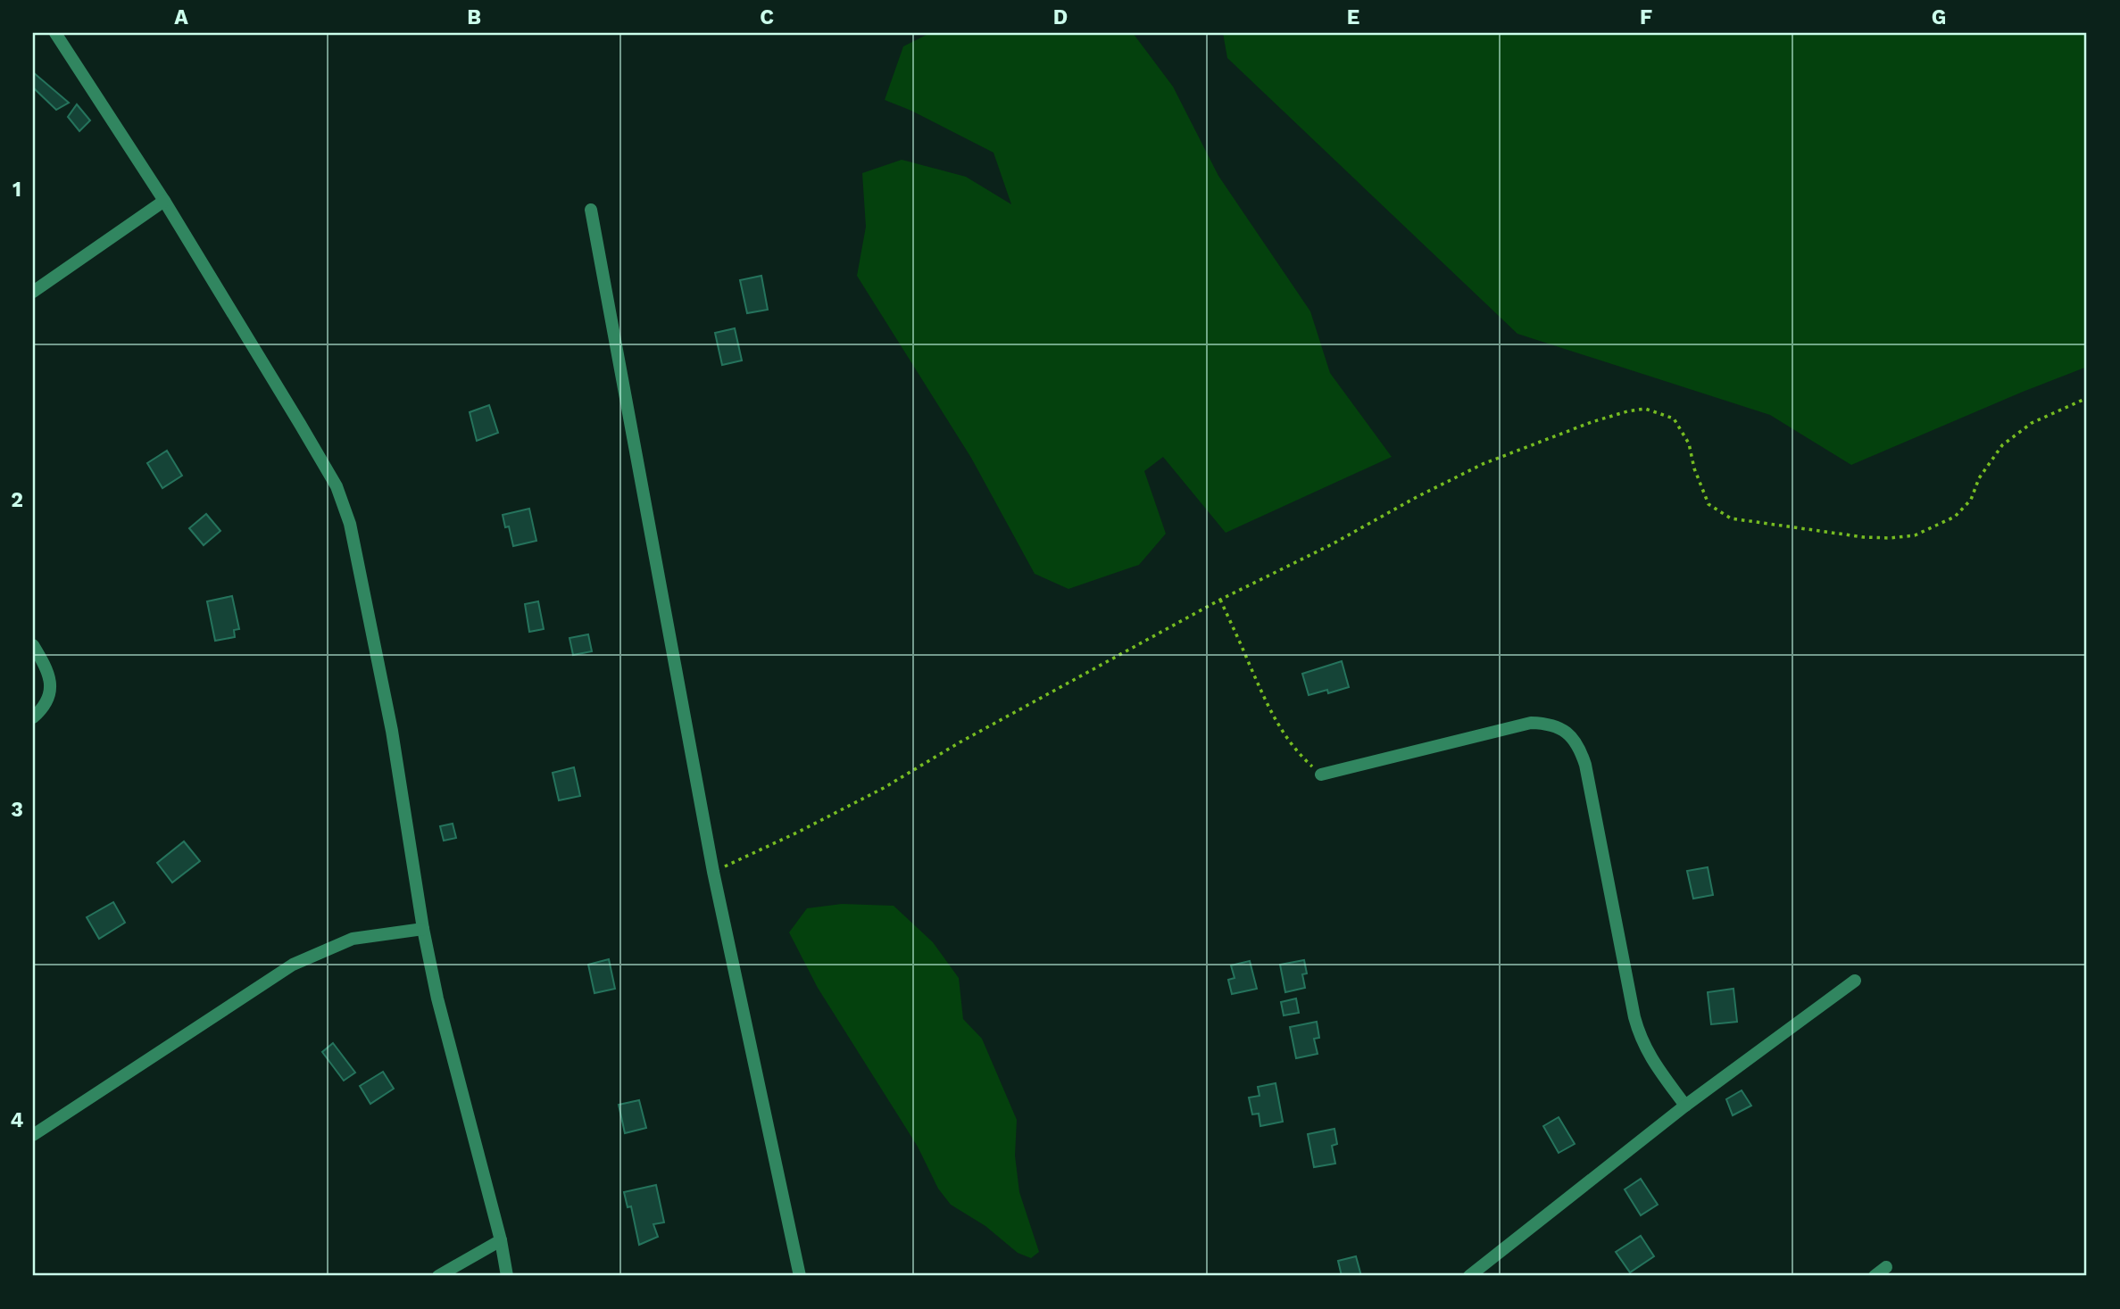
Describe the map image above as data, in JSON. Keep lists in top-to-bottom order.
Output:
{
  "grid": {
    "columns": [
      "A",
      "B",
      "C",
      "D",
      "E",
      "F",
      "G"
    ],
    "rows": [
      "1",
      "2",
      "3",
      "4"
    ]
  }
}
